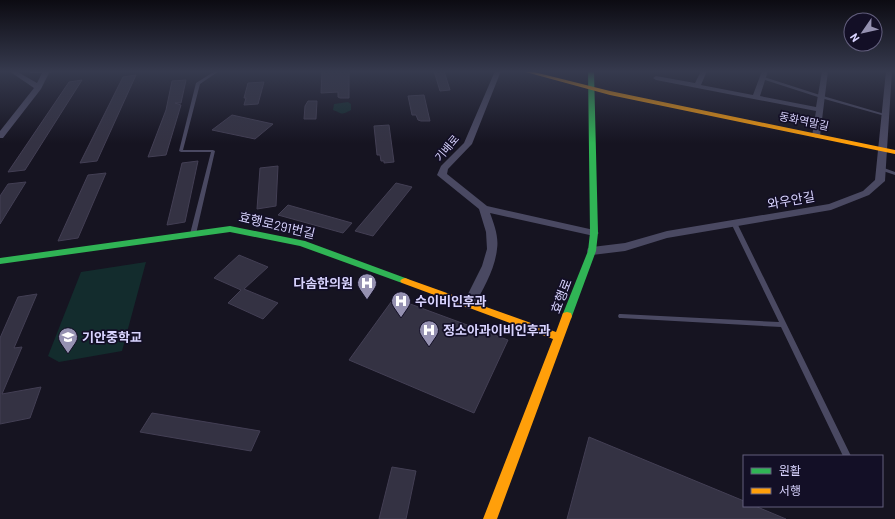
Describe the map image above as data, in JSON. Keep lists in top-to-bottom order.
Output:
{
  "streets": {
    "street": [
      "동화역말길",
      "기배로",
      "와우안길",
      "효행로291번길",
      "효행로"
    ]
  },
  "crossings": [
    ["동화역말길", "와우안길"],
    ["와우안길", "효행로"],
    ["효행로291번길", "효행로"]
  ],
  "places": {
    "hospital": ["다솜한의원", "수이비인후과", "정소아과이비인후과"],
    "school or university": ["기안중학교"]
  },
  "legend": ["원활", "서행"],
  "north": "bottom left"
}
